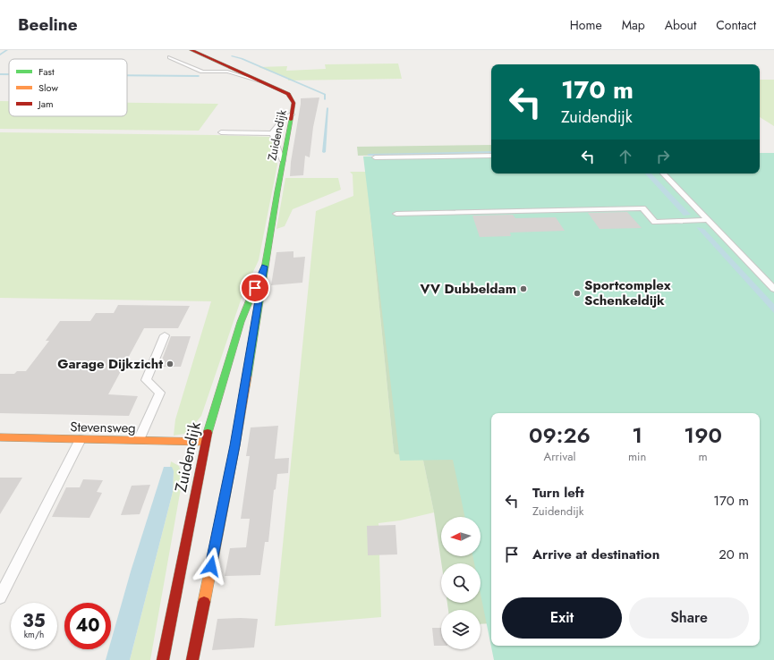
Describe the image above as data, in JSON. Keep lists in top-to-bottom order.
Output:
{
  "streets": {
    "street": ["Zuidendijk", "Stevensweg"]
  },
  "crossings": [
    ["Zuidendijk", "Stevensweg"]
  ],
  "places": ["VV Dubbeldam", "Sportcomplex Schenkeldijk", "Garage Dijkzicht"],
  "legend": ["Fast", "Slow", "Jam"],
  "north": "left",
  "page": {
    "header": "Beeline",
    "nav": [
      "Home",
      "Map",
      "About",
      "Contact"
    ],
    "turn": ["170 m", "Zuidendijk"],
    "eta": [
      "09:26",
      "Arrival",
      "1",
      "min",
      "190",
      "m"
    ],
    "list": [
      {
        "name": "Turn left",
        "note": "Zuidendijk",
        "value": "170 m"
      },
      {
        "name": "Arrive at destination",
        "value": "20 m"
      }
    ],
    "buttons": ["Exit", "Share"],
    "speed": "35 km/h",
    "limit": "40"
  }
}
